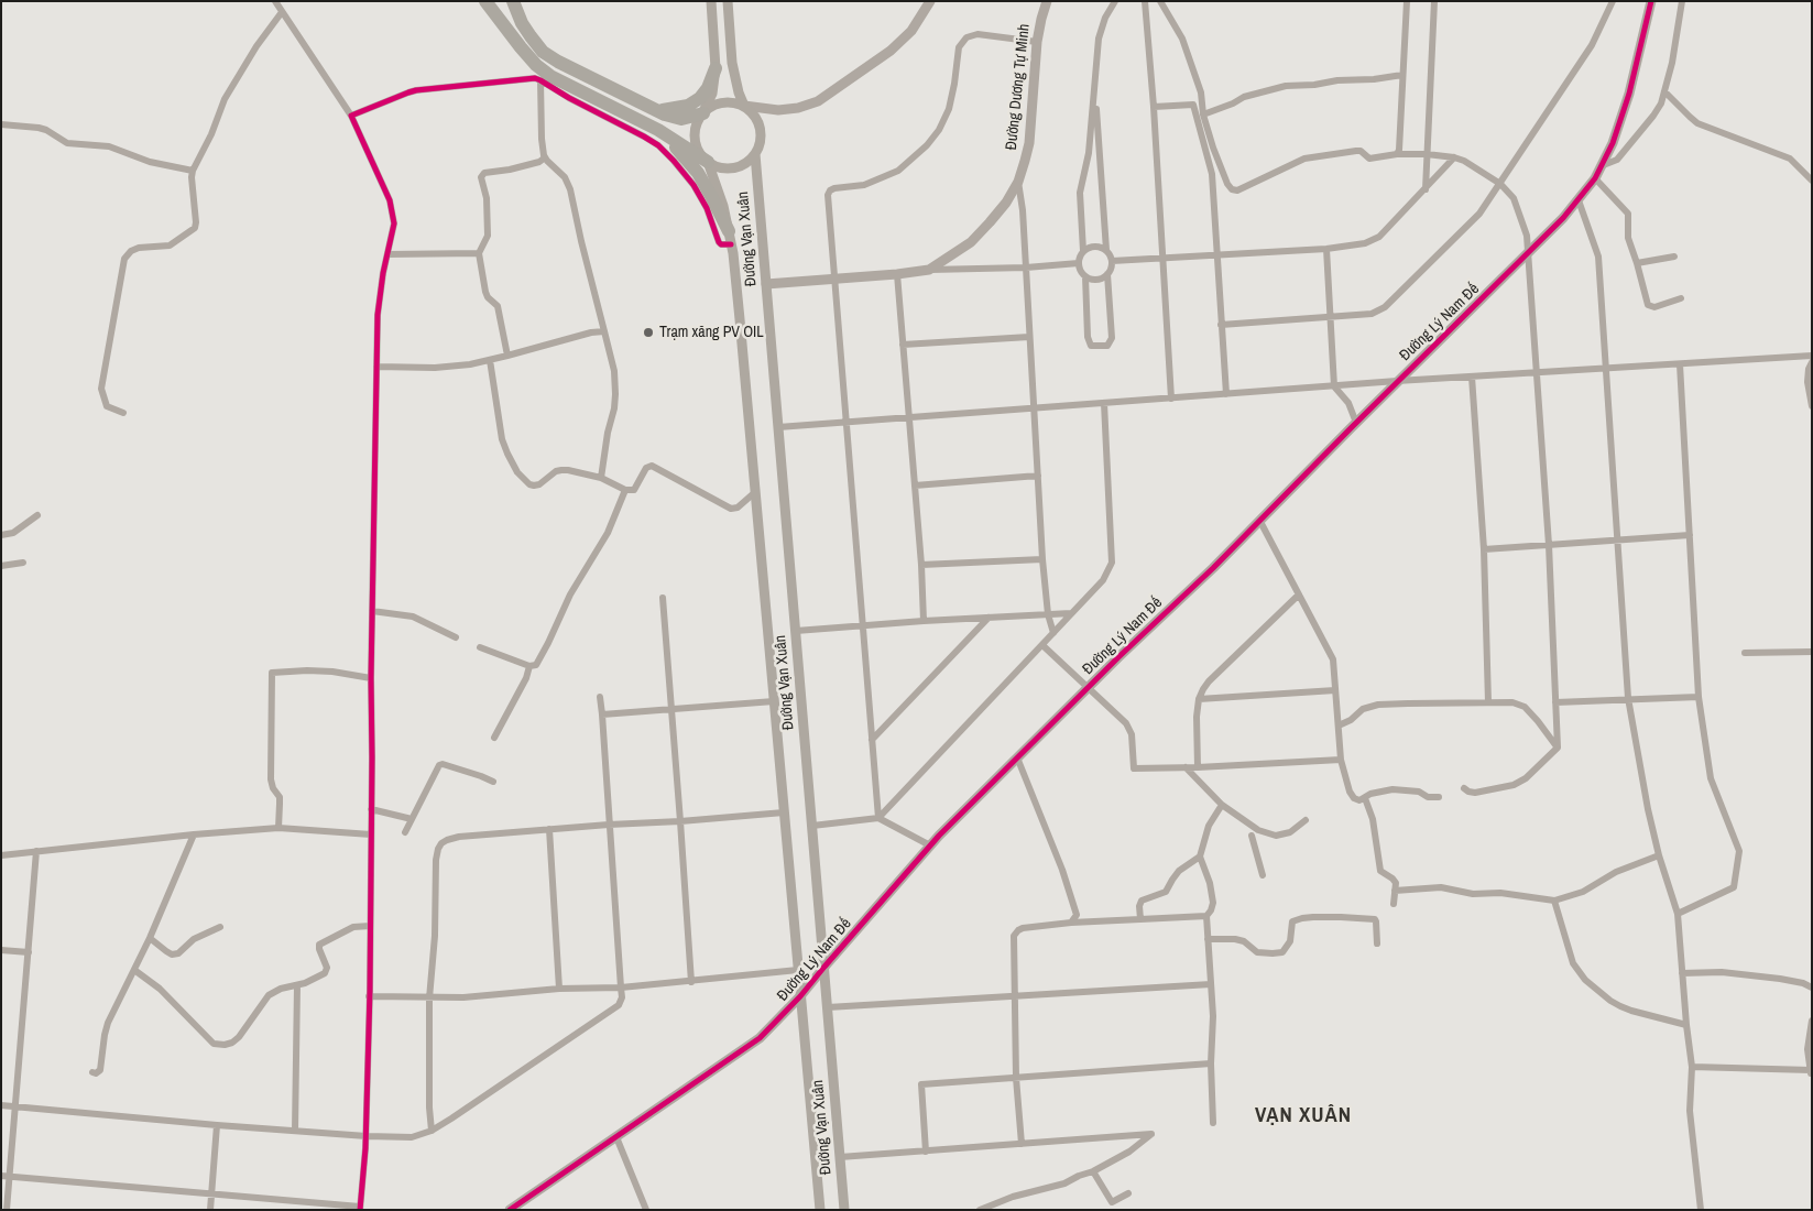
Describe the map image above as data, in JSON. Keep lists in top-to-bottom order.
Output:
{
  "streets": {
    "main road": ["Đường Vạn Xuân"],
    "street": ["Đường Dương Tự Minh", "Đường Lý Nam Đế"]
  },
  "crossings": [
    ["Đường Dương Tự Minh", "Đường Vạn Xuân"],
    ["Đường Vạn Xuân", "Đường Lý Nam Đế"]
  ],
  "districts": ["VẠN XUÂN"],
  "places": ["Trạm xăng PV OIL"]
}
